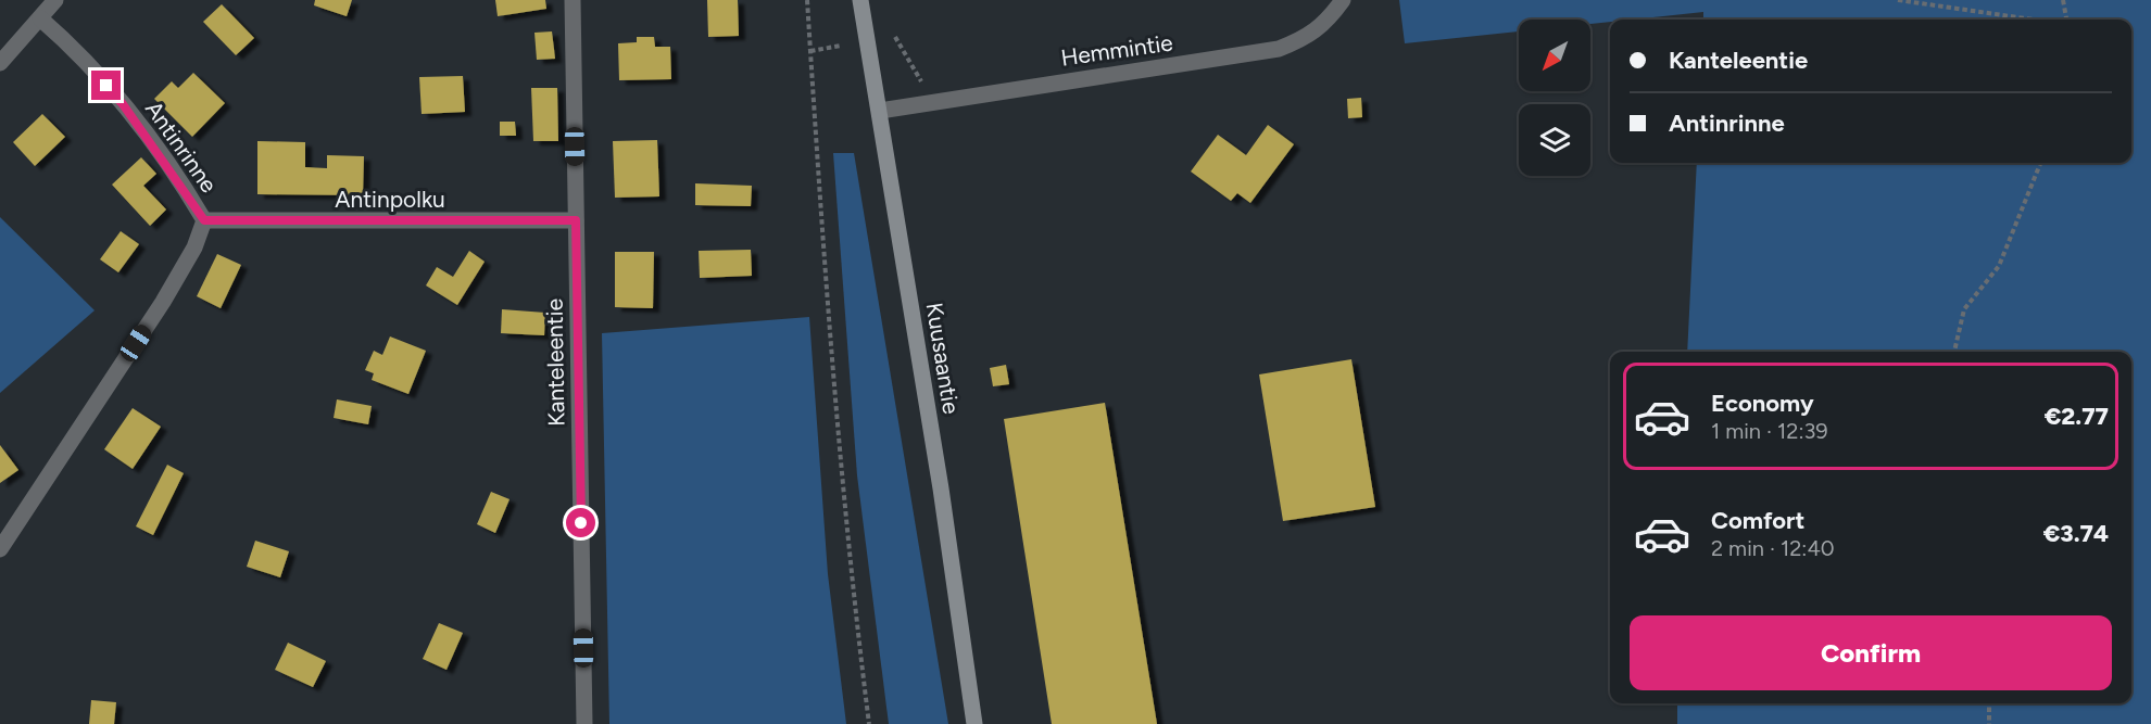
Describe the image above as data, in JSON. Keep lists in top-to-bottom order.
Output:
{
  "streets": {
    "main road": ["Kuusaantie"],
    "street": [
      "Hemmintie",
      "Antinrinne",
      "Antinpolku",
      "Kanteleentie"
    ]
  },
  "crossings": [
    ["Hemmintie", "Kuusaantie"],
    ["Antinrinne", "Antinpolku"],
    ["Antinpolku", "Kanteleentie"]
  ],
  "north": "bottom left",
  "page": {
    "banner": ["Kanteleentie", "Antinrinne"],
    "list": [
      {
        "name": "Economy",
        "note": "1 min · 12:39",
        "value": "€2.77"
      },
      {
        "name": "Comfort",
        "note": "2 min · 12:40",
        "value": "€3.74"
      }
    ],
    "buttons": "Confirm"
  }
}
